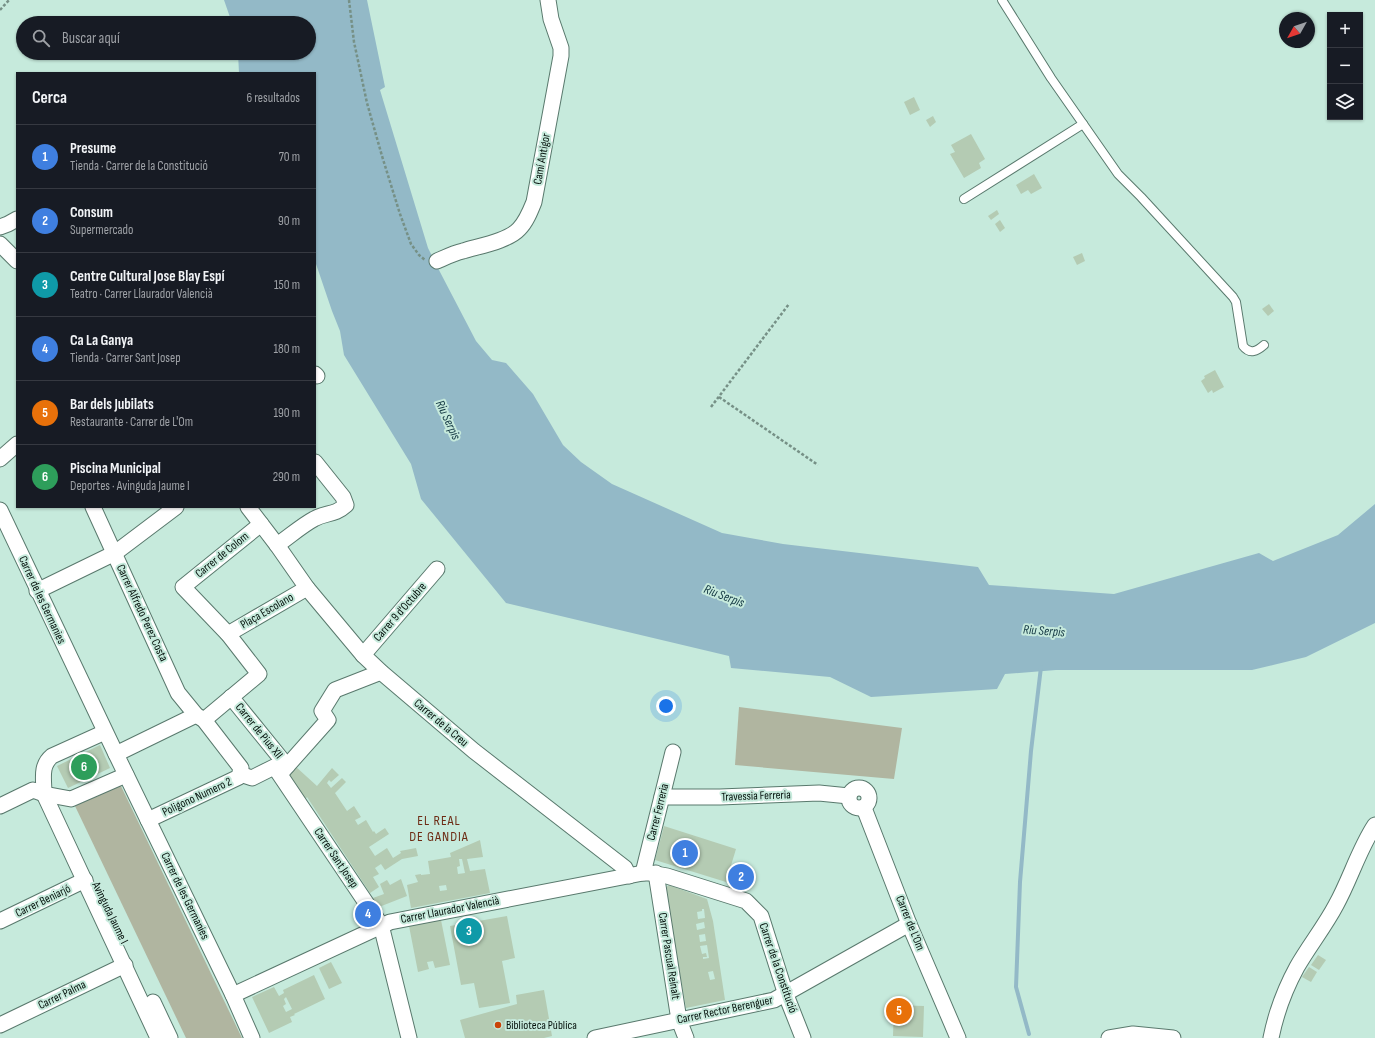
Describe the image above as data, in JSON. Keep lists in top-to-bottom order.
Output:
{
  "streets": {
    "street": [
      "Camí Antigor",
      "Carrer de Colom",
      "Carrer de les Germanies",
      "Plaça Escolano",
      "Carrer 9 d'Octubre",
      "Carrer Alfredo Perez Costa",
      "Carrer de la Creu",
      "Carrer de Pius XII",
      "Travessia Ferreria",
      "Poligono Numero 2",
      "Carrer Ferreria",
      "Carrer Sant Josep",
      "Carrer Beniarjó",
      "Carrer Llaurador Valencià",
      "Avinguda Jaume I",
      "Carrer de L'Om",
      "Carrer Pascual Reinalt",
      "Carrer de la Constitució",
      "Carrer Palma",
      "Carrer Rector Berenguer"
    ]
  },
  "crossings": [
    ["Carrer de Colom", "Plaça Escolano"],
    ["Carrer de Colom", "Carrer de la Creu"],
    ["Carrer de les Germanies", "Poligono Numero 2"],
    ["Carrer de les Germanies", "Carrer Llaurador Valencià"],
    ["Carrer de les Germanies", "Avinguda Jaume I"],
    ["Plaça Escolano", "Carrer de la Creu"],
    ["Carrer 9 d'Octubre", "Carrer de la Creu"],
    ["Carrer Alfredo Perez Costa", "Poligono Numero 2"],
    ["Carrer de la Creu", "Carrer Ferreria"],
    ["Carrer de la Creu", "Carrer Llaurador Valencià"],
    ["Carrer de la Creu", "Carrer Pascual Reinalt"],
    ["Carrer de la Creu", "Carrer de la Constitució"],
    ["Carrer de Pius XII", "Carrer Sant Josep"],
    ["Travessia Ferreria", "Carrer Ferreria"],
    ["Travessia Ferreria", "Carrer de L'Om"],
    ["Carrer Ferreria", "Carrer Llaurador Valencià"],
    ["Carrer Ferreria", "Carrer Pascual Reinalt"],
    ["Carrer Ferreria", "Carrer de la Constitució"],
    ["Carrer Sant Josep", "Carrer Llaurador Valencià"],
    ["Carrer Beniarjó", "Avinguda Jaume I"],
    ["Carrer Llaurador Valencià", "Carrer Pascual Reinalt"],
    ["Carrer Llaurador Valencià", "Carrer de la Constitució"],
    ["Avinguda Jaume I", "Carrer Palma"],
    ["Carrer de L'Om", "Carrer Rector Berenguer"],
    ["Carrer Pascual Reinalt", "Carrer de la Constitució"],
    ["Carrer Pascual Reinalt", "Carrer Rector Berenguer"],
    ["Carrer de la Constitució", "Carrer Rector Berenguer"]
  ],
  "districts": ["EL REAL DE GANDIA"],
  "water": ["Riu Serpis"],
  "places": ["Biblioteca Pública"],
  "north": "bottom left",
  "page": {
    "map_buttons": ["+", "−"],
    "search": "Buscar aquí",
    "heading": ["Cerca", "6 resultados"],
    "list": [
      {
        "mark": "1",
        "name": "Presume",
        "note": "Tienda · Carrer de la Constitució",
        "value": "70 m"
      },
      {
        "mark": "2",
        "name": "Consum",
        "note": "Supermercado",
        "value": "90 m"
      },
      {
        "mark": "3",
        "name": "Centre Cultural Jose Blay Espí",
        "note": "Teatro · Carrer Llaurador Valencià",
        "value": "150 m"
      },
      {
        "mark": "4",
        "name": "Ca La Ganya",
        "note": "Tienda · Carrer Sant Josep",
        "value": "180 m"
      },
      {
        "mark": "5",
        "name": "Bar dels Jubilats",
        "note": "Restaurante · Carrer de L'Om",
        "value": "190 m"
      },
      {
        "mark": "6",
        "name": "Piscina Municipal",
        "note": "Deportes · Avinguda Jaume I",
        "value": "290 m"
      }
    ],
    "pins": [
      "6",
      "1",
      "2",
      "4",
      "3",
      "5"
    ]
  }
}
